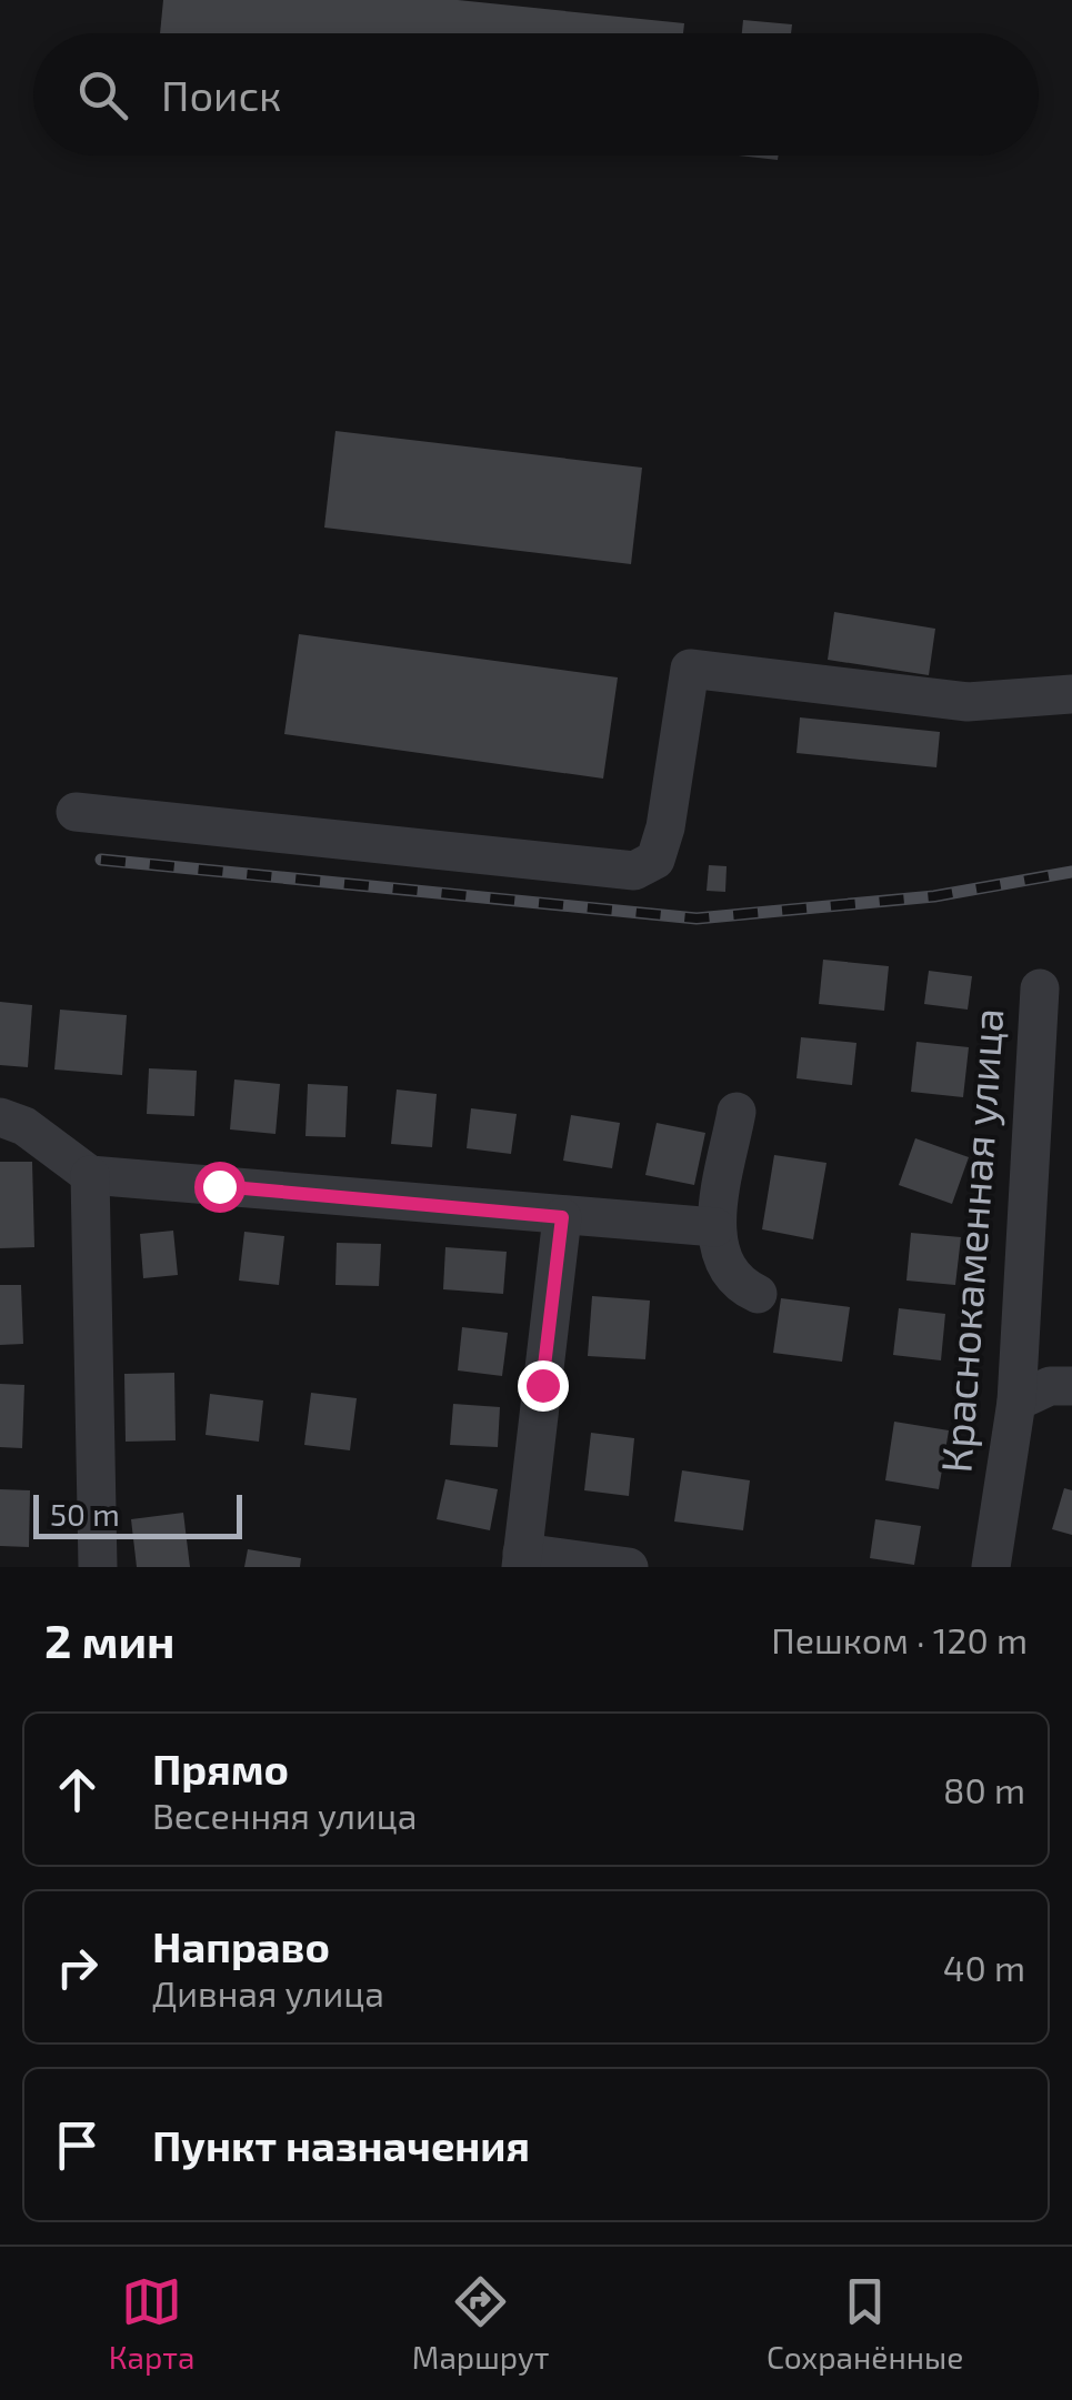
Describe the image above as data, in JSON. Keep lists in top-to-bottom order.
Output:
{
  "streets": {
    "street": ["Краснокаменная улица"]
  },
  "scale_bar": "50 m",
  "page": {
    "search": "Поиск",
    "scale": "50 m",
    "heading": ["2 мин", "Пешком · 120 m"],
    "list": [
      ["Прямо", "Весенняя улица", "80 m"],
      ["Направо", "Дивная улица", "40 m"],
      "Пункт назначения"
    ],
    "nav": ["Карта", "Маршрут", "Сохранённые"]
  }
}
